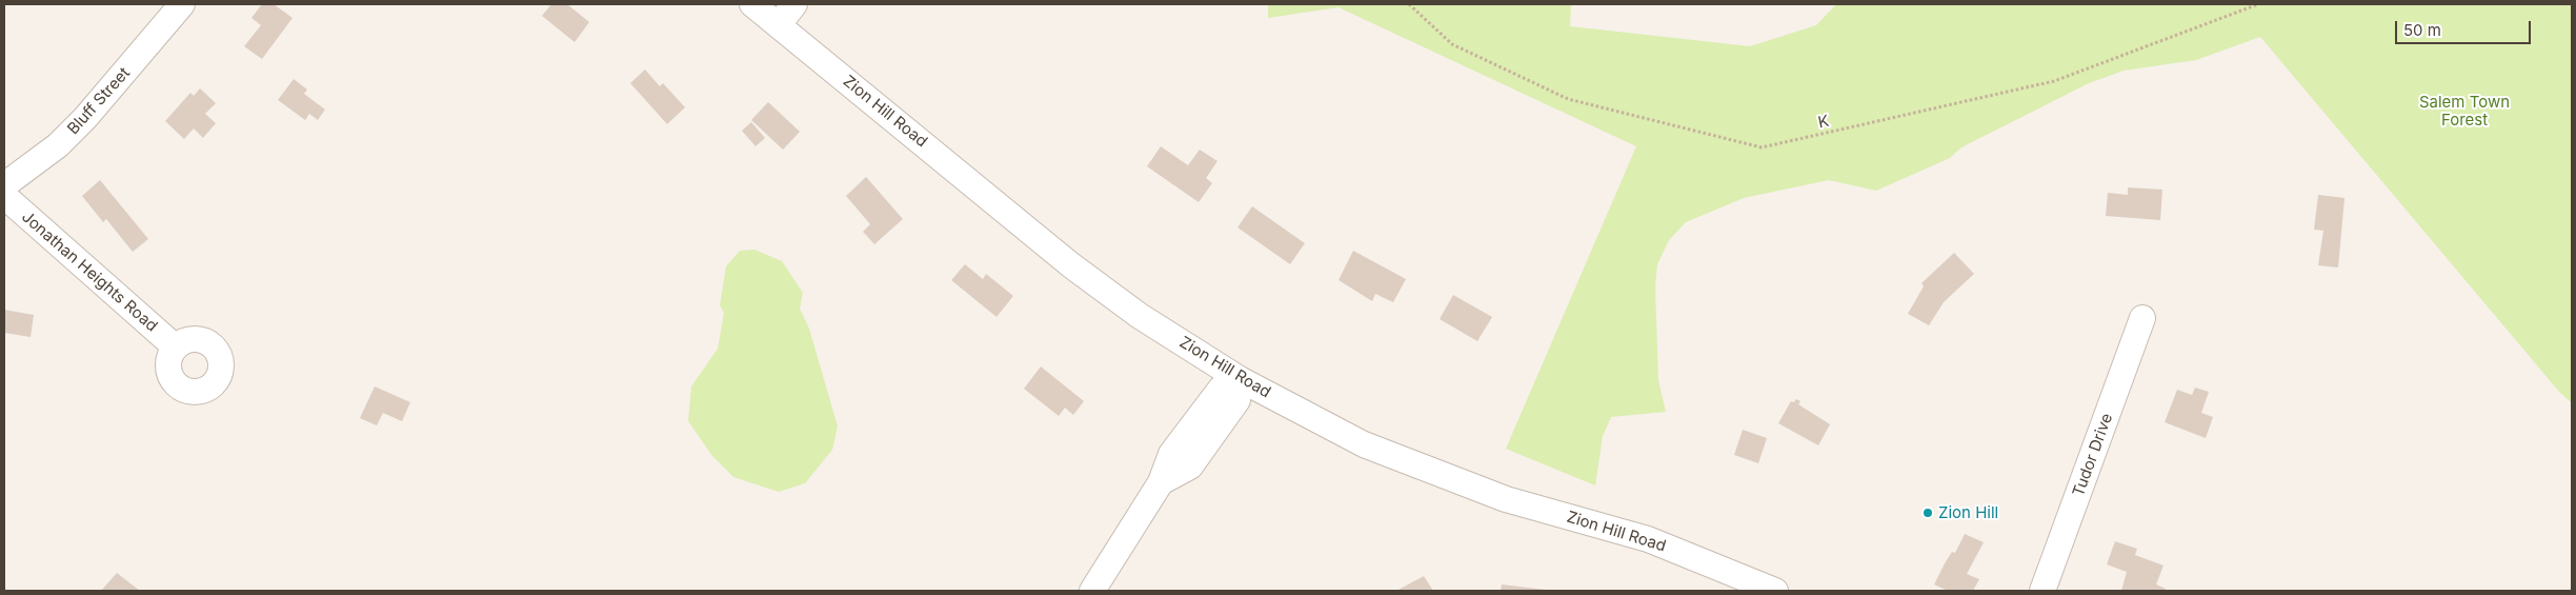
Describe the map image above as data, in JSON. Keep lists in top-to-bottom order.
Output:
{
  "streets": {
    "street": [
      "Bluff Street",
      "Zion Hill Road",
      "Jonathan Heights Road",
      "Tudor Drive"
    ],
    "path": ["K"]
  },
  "parks": ["Salem Town Forest"],
  "places": ["Zion Hill"],
  "scale_bar": "50 m"
}
